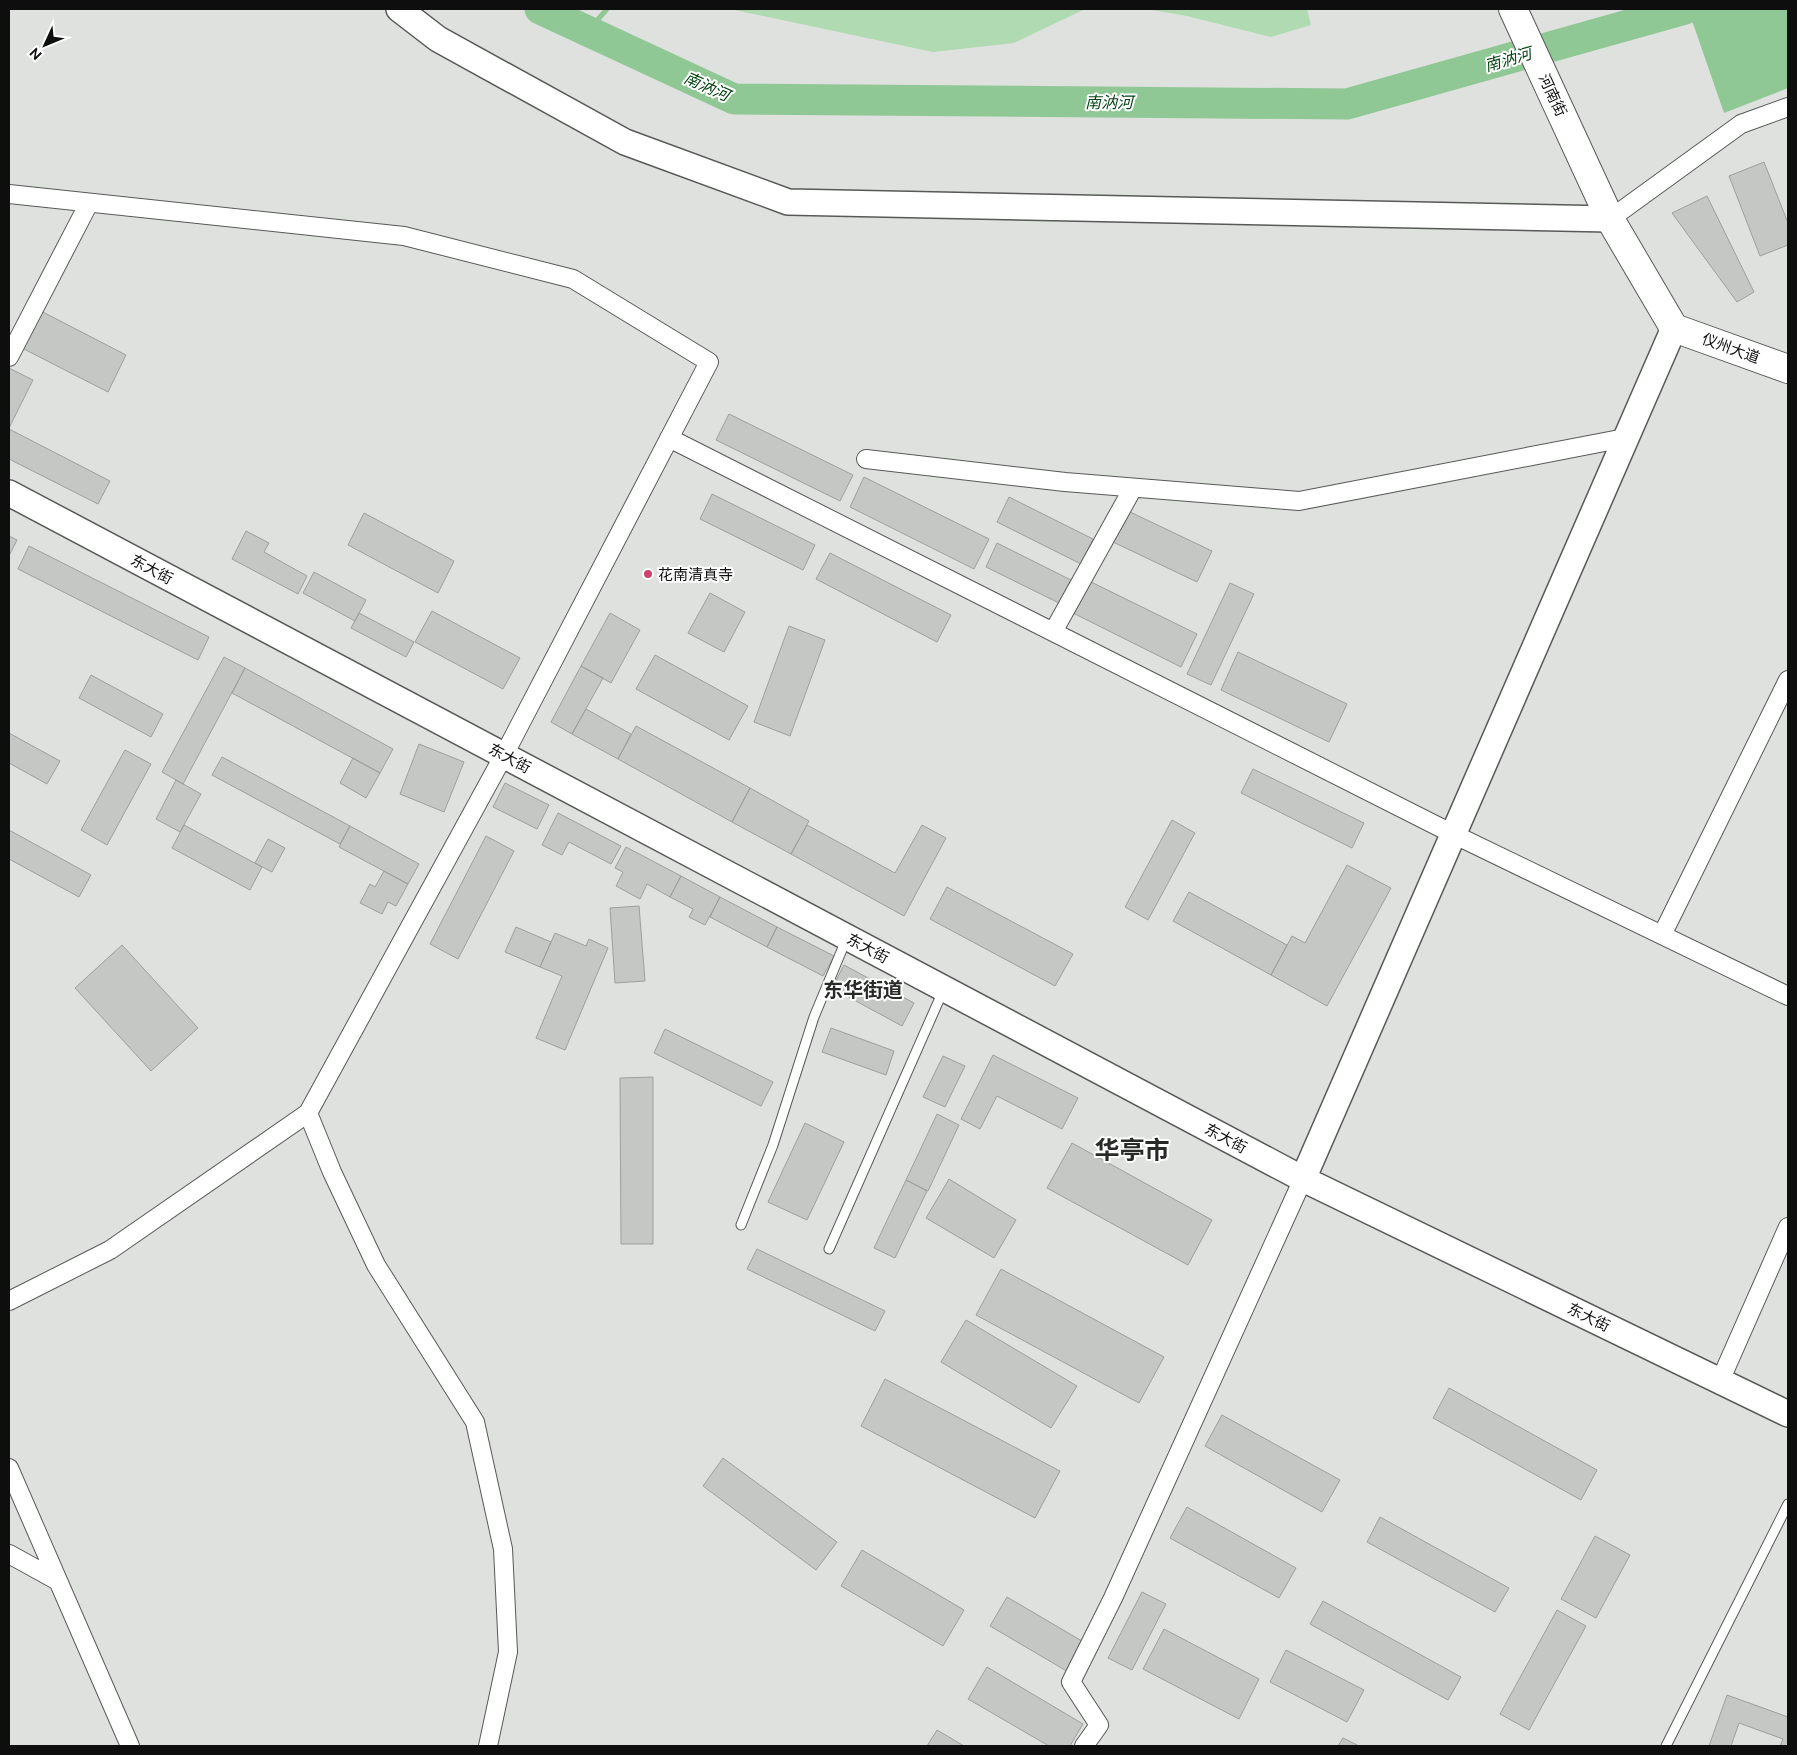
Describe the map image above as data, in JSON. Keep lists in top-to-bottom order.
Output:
{
  "streets": {
    "highway": ["河南街", "仪州大道"],
    "street": ["东大街"]
  },
  "districts": ["东华街道", "华亭市"],
  "water": ["南汭河"],
  "places": ["花南清真寺"],
  "north": "bottom left"
}
